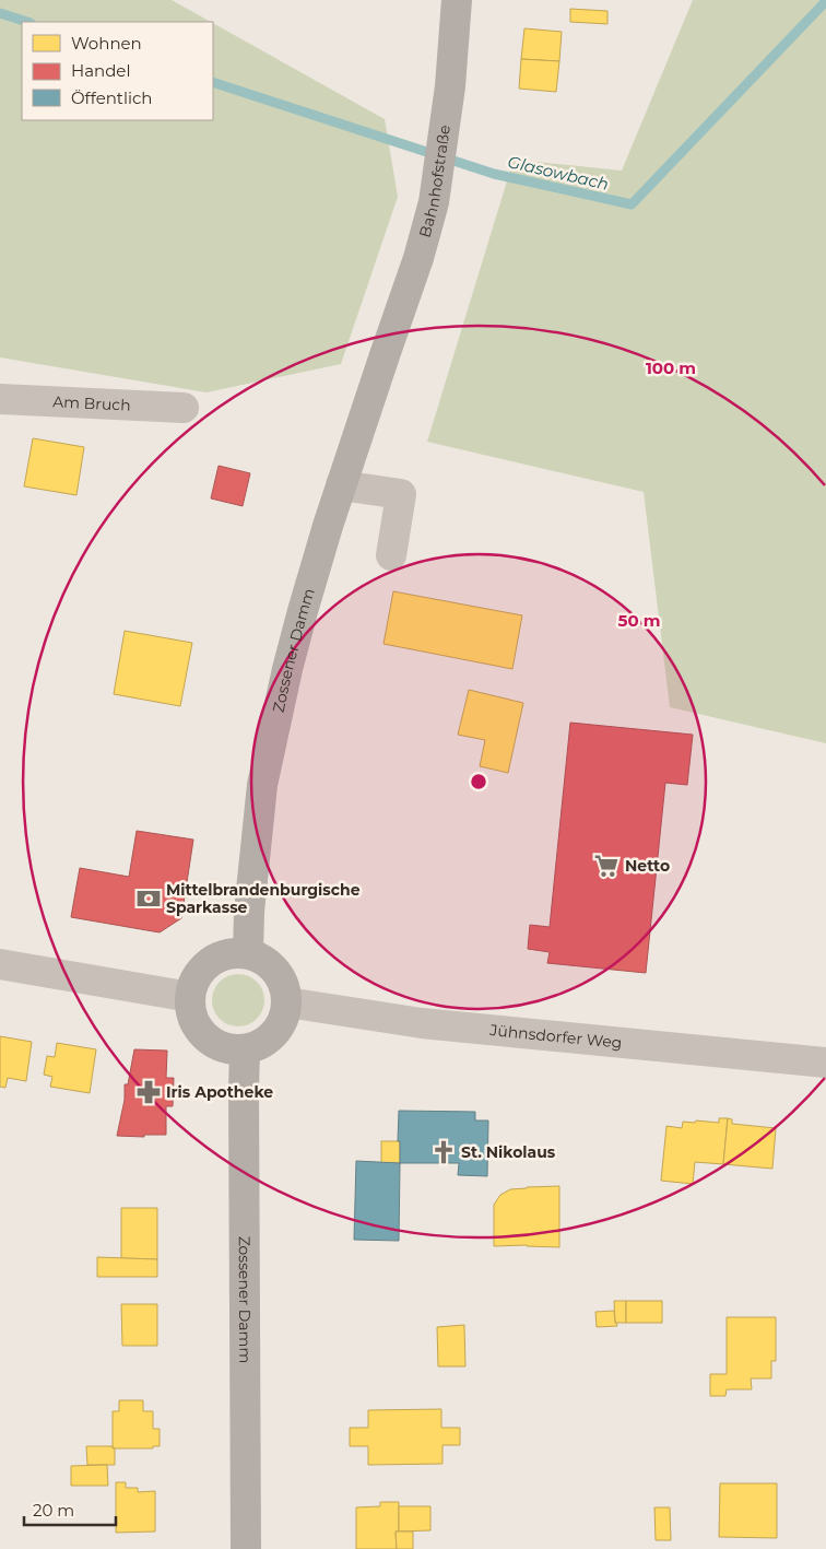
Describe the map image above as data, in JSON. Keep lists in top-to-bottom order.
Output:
{
  "streets": {
    "main road": ["Bahnhofstraße", "Zossener Damm"],
    "street": ["Am Bruch", "Jühnsdorfer Weg"]
  },
  "crossings": [
    ["Bahnhofstraße", "Zossener Damm"],
    ["Zossener Damm", "Jühnsdorfer Weg"]
  ],
  "water": ["Glasowbach"],
  "places": {
    "supermarket": ["Netto"],
    "bank": ["Mittelbrandenburgische Sparkasse"],
    "pharmacy": ["Iris Apotheke"],
    "church": ["St. Nikolaus"]
  },
  "legend": ["Wohnen", "Handel", "Öffentlich"],
  "scale_bar": "20 m",
  "rings": ["100 m", "50 m"]
}
